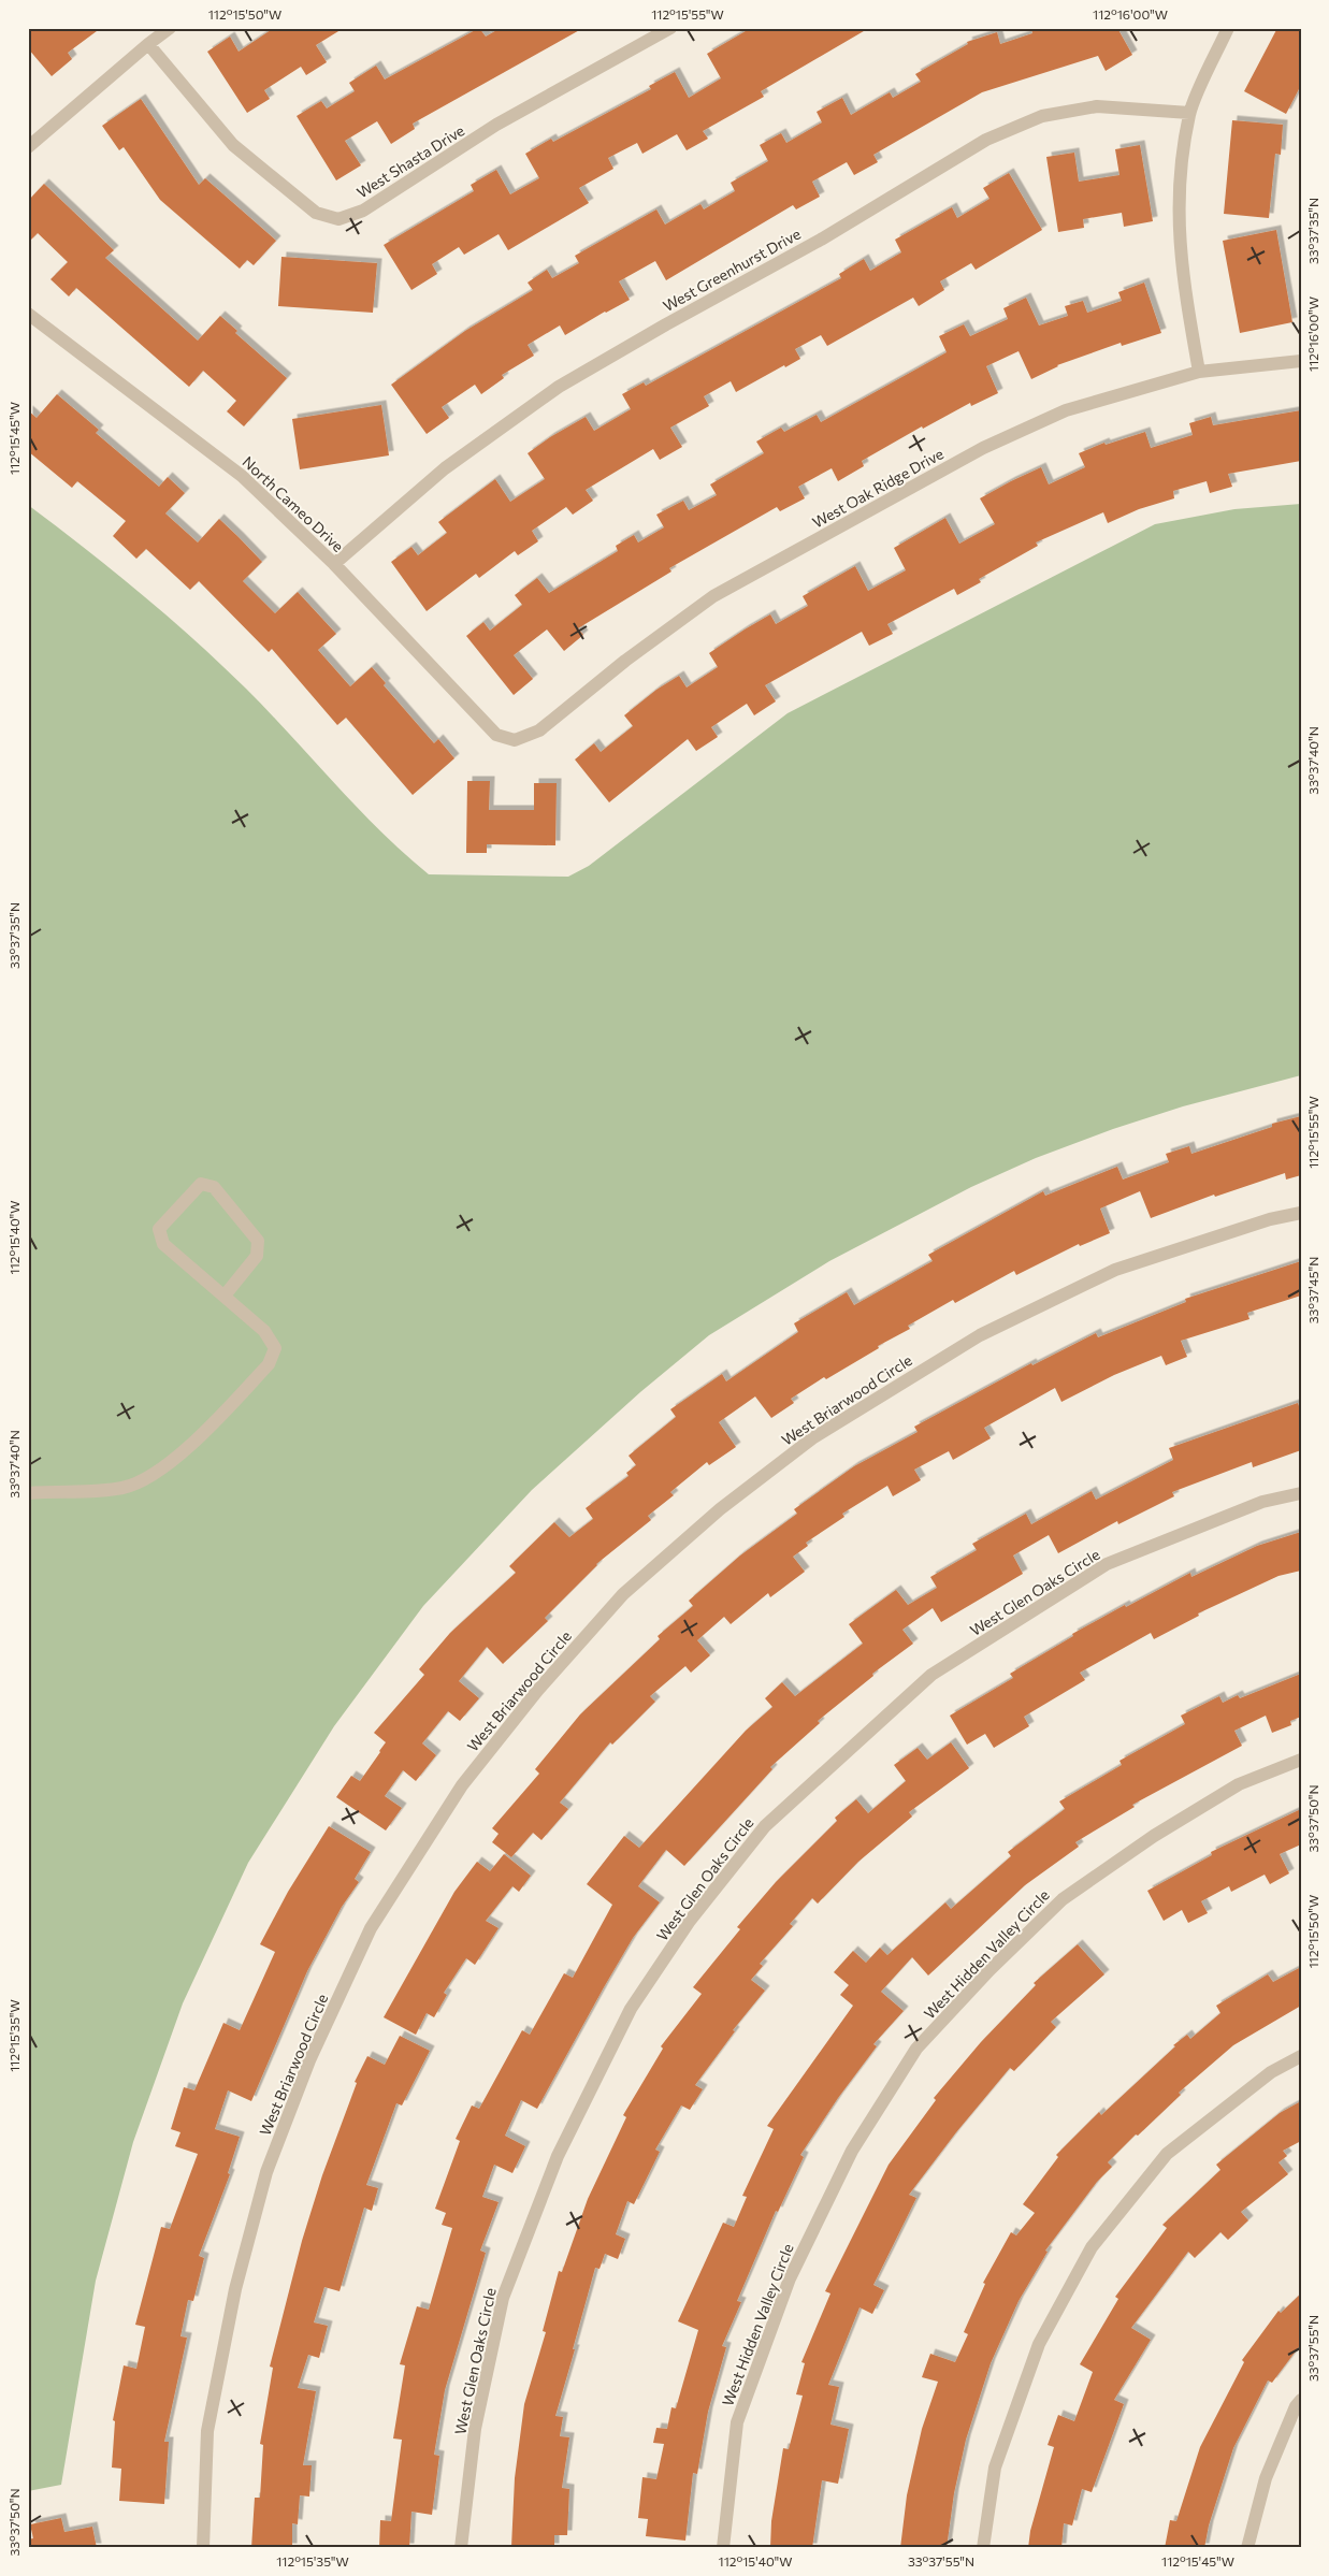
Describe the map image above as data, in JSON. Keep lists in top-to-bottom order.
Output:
{
  "streets": {
    "street": [
      "West Shasta Drive",
      "West Greenhurst Drive",
      "West Oak Ridge Drive",
      "North Cameo Drive",
      "West Briarwood Circle",
      "West Glen Oaks Circle",
      "West Hidden Valley Circle"
    ]
  },
  "crossings": [
    ["West Greenhurst Drive", "North Cameo Drive"],
    ["West Oak Ridge Drive", "North Cameo Drive"]
  ],
  "coordinates": [
    "112°15'50\"W",
    "112°15'55\"W",
    "112°16'00\"W",
    "33°37'35\"N",
    "112°15'45\"W",
    "33°37'40\"N",
    "112°15'40\"W",
    "33°37'45\"N",
    "33°37'50\"N",
    "112°15'35\"W",
    "33°37'55\"N"
  ]
}
